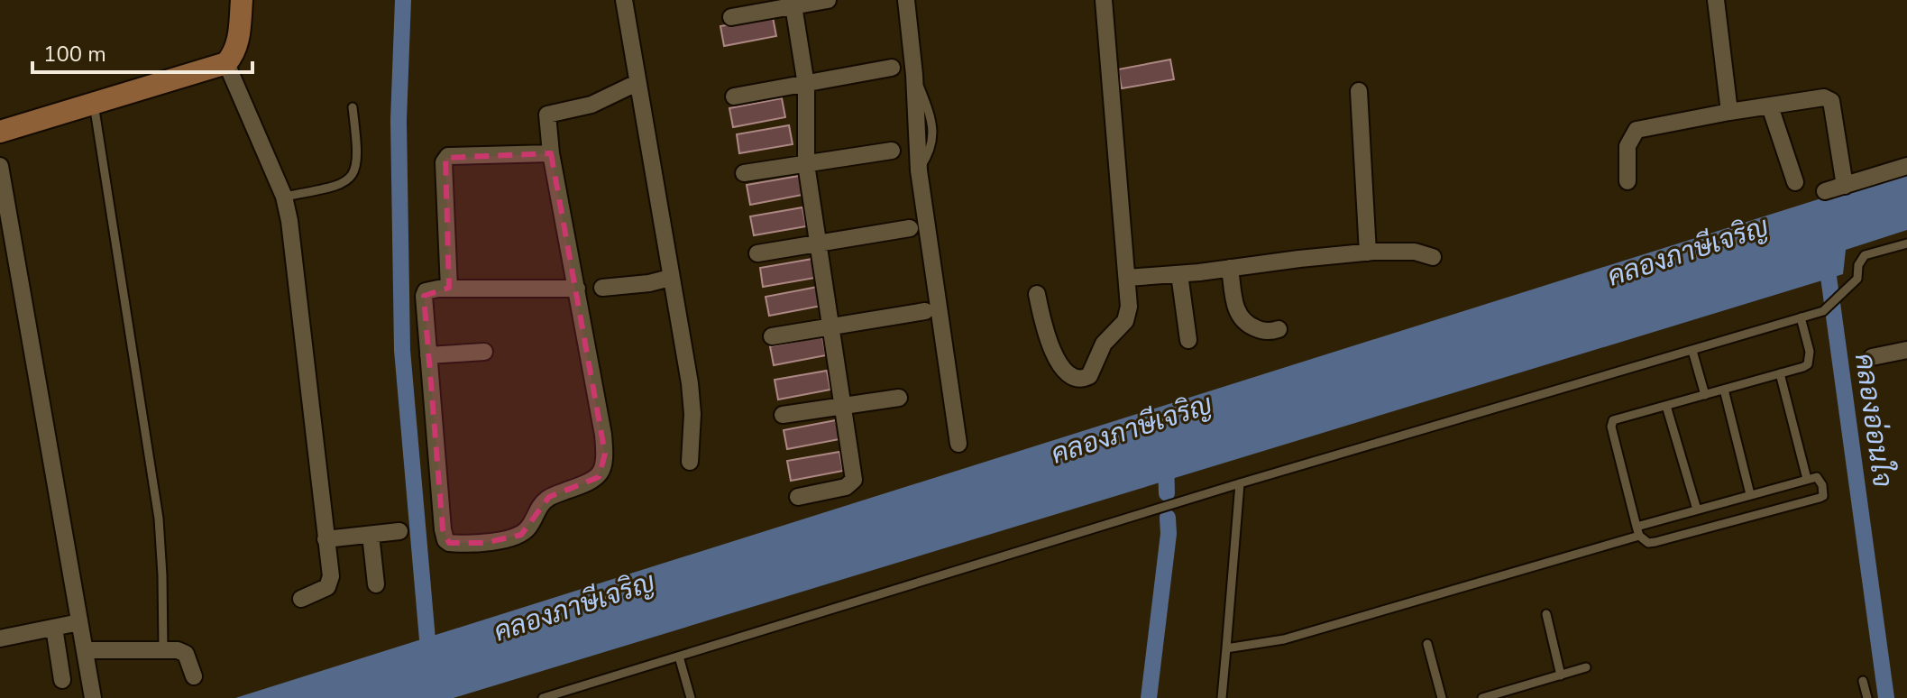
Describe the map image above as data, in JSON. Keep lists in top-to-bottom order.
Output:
{
  "water": ["คลองภาษีเจริญ", "คลองอ่อนใจ"],
  "scale_bar": "100 m"
}
